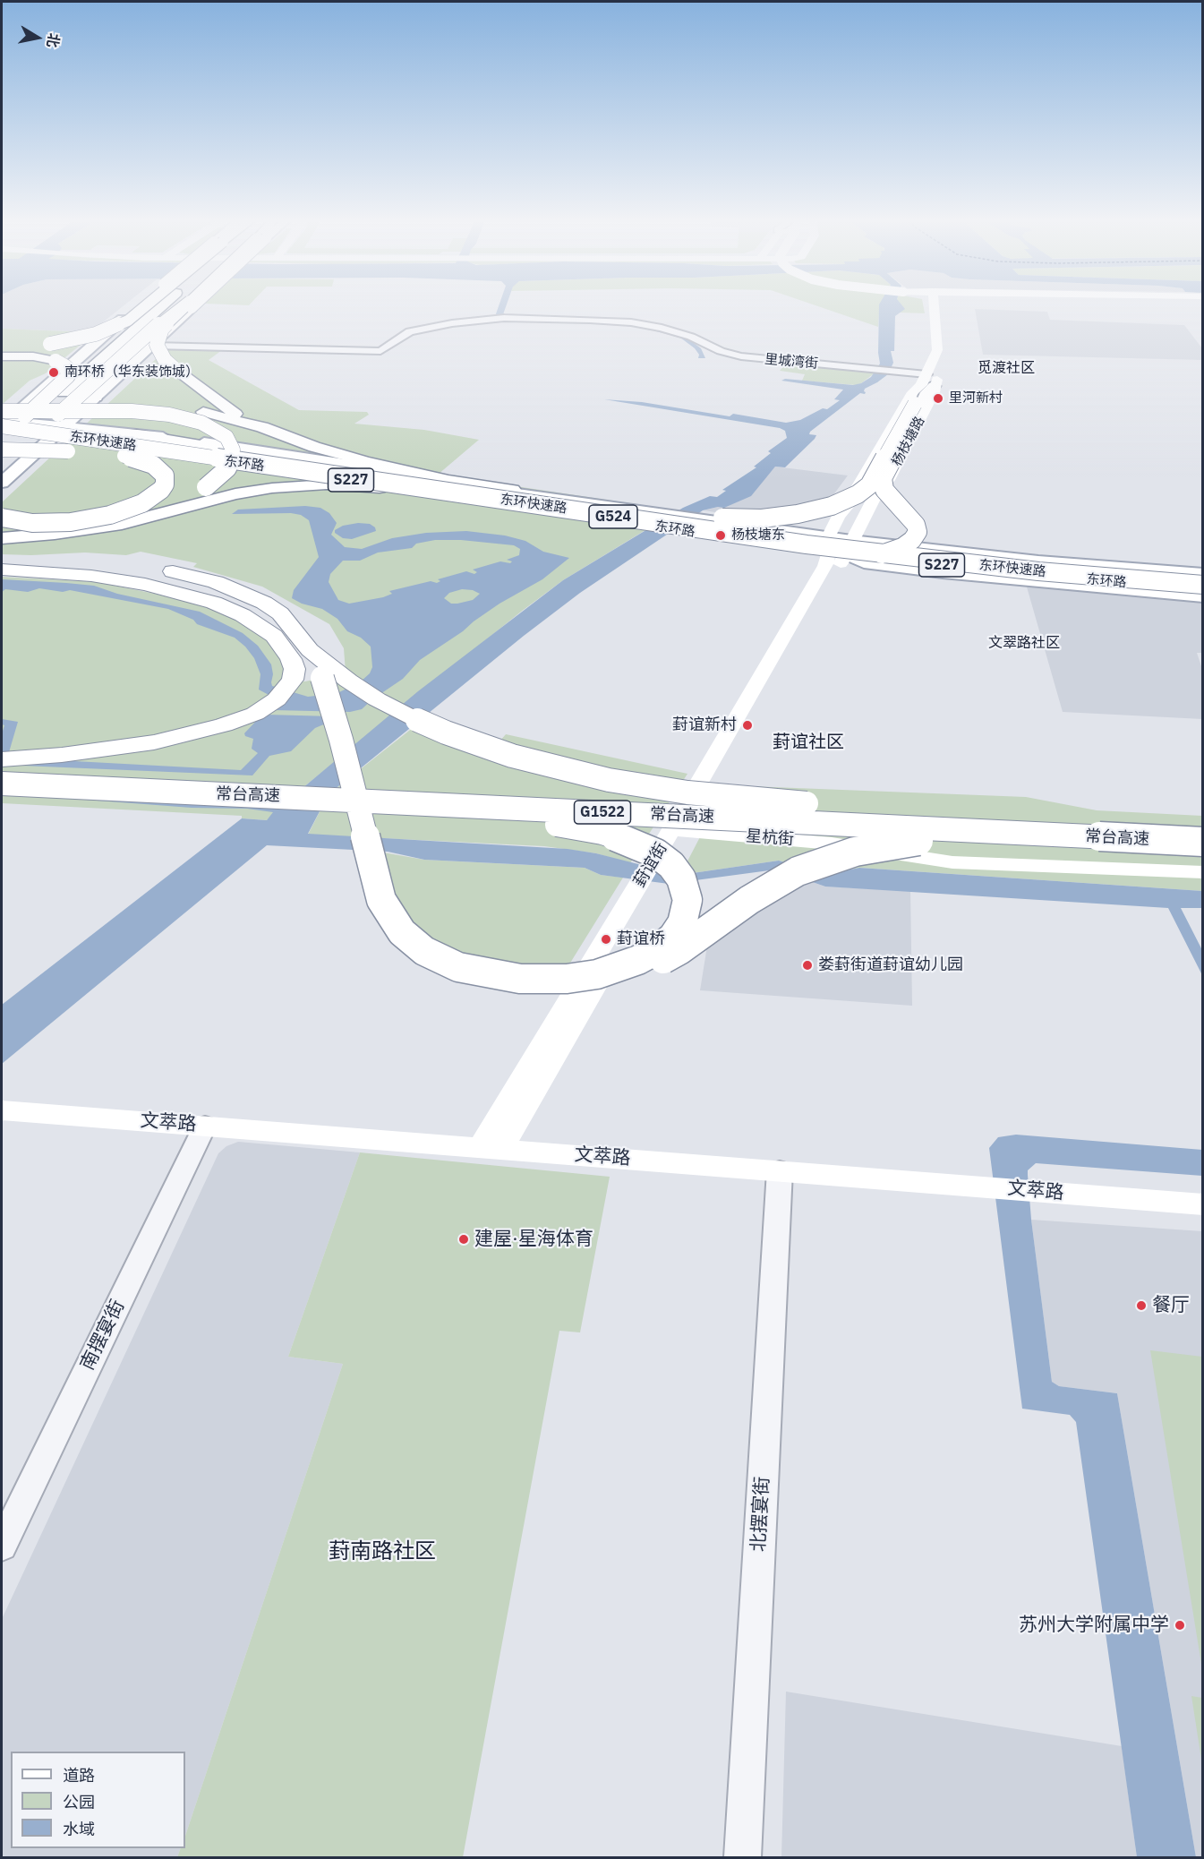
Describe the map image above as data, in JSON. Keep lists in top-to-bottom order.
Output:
{
  "streets": {
    "highway": [
      "东环快速路",
      "G524",
      "常台高速",
      "G1522"
    ],
    "main road": [
      "杨枝塘路",
      "东环路",
      "S227",
      "星杭街",
      "葑谊街",
      "文萃路"
    ],
    "street": ["里城湾街", "南摆宴街", "北摆宴街"]
  },
  "crossings": [
    ["里城湾街", "杨枝塘路"],
    ["东环快速路", "东环路"],
    ["东环快速路", "G524"],
    ["杨枝塘路", "东环路"],
    ["杨枝塘路", "葑谊街"],
    ["东环路", "G524"],
    ["东环路", "葑谊街"],
    ["星杭街", "葑谊街"],
    ["葑谊街", "文萃路"],
    ["文萃路", "南摆宴街"],
    ["文萃路", "北摆宴街"]
  ],
  "districts": [
    "觅渡社区",
    "文翠路社区",
    "葑谊社区",
    "葑南路社区"
  ],
  "places": [
    "南环桥（华东装饰城）",
    "里河新村",
    "杨枝塘东",
    "葑谊新村",
    "葑谊桥",
    "娄葑街道葑谊幼儿园",
    "建屋·星海体育",
    "餐厅",
    "苏州大学附属中学"
  ],
  "legend": ["道路", "公园", "水域"],
  "north": "right"
}
